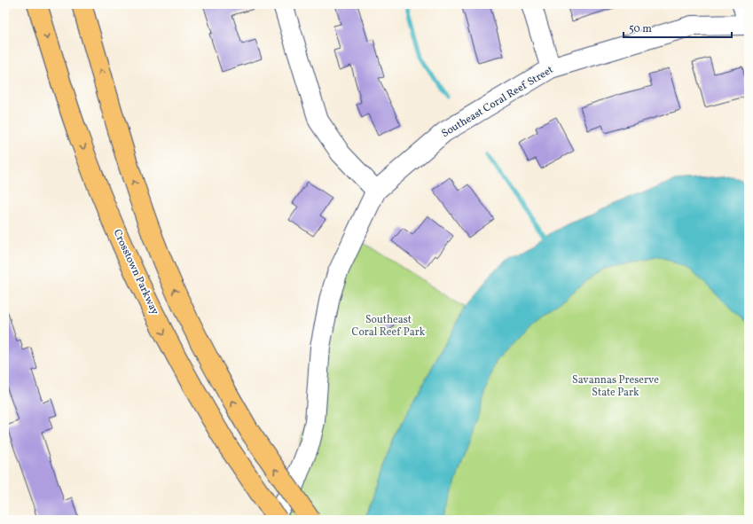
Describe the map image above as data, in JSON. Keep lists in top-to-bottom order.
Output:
{
  "streets": {
    "main road": ["Crosstown Parkway"],
    "street": ["Southeast Coral Reef Street"]
  },
  "parks": ["Southeast Coral Reef Park", "Savannas Preserve State Park"],
  "scale_bar": "50 m"
}
